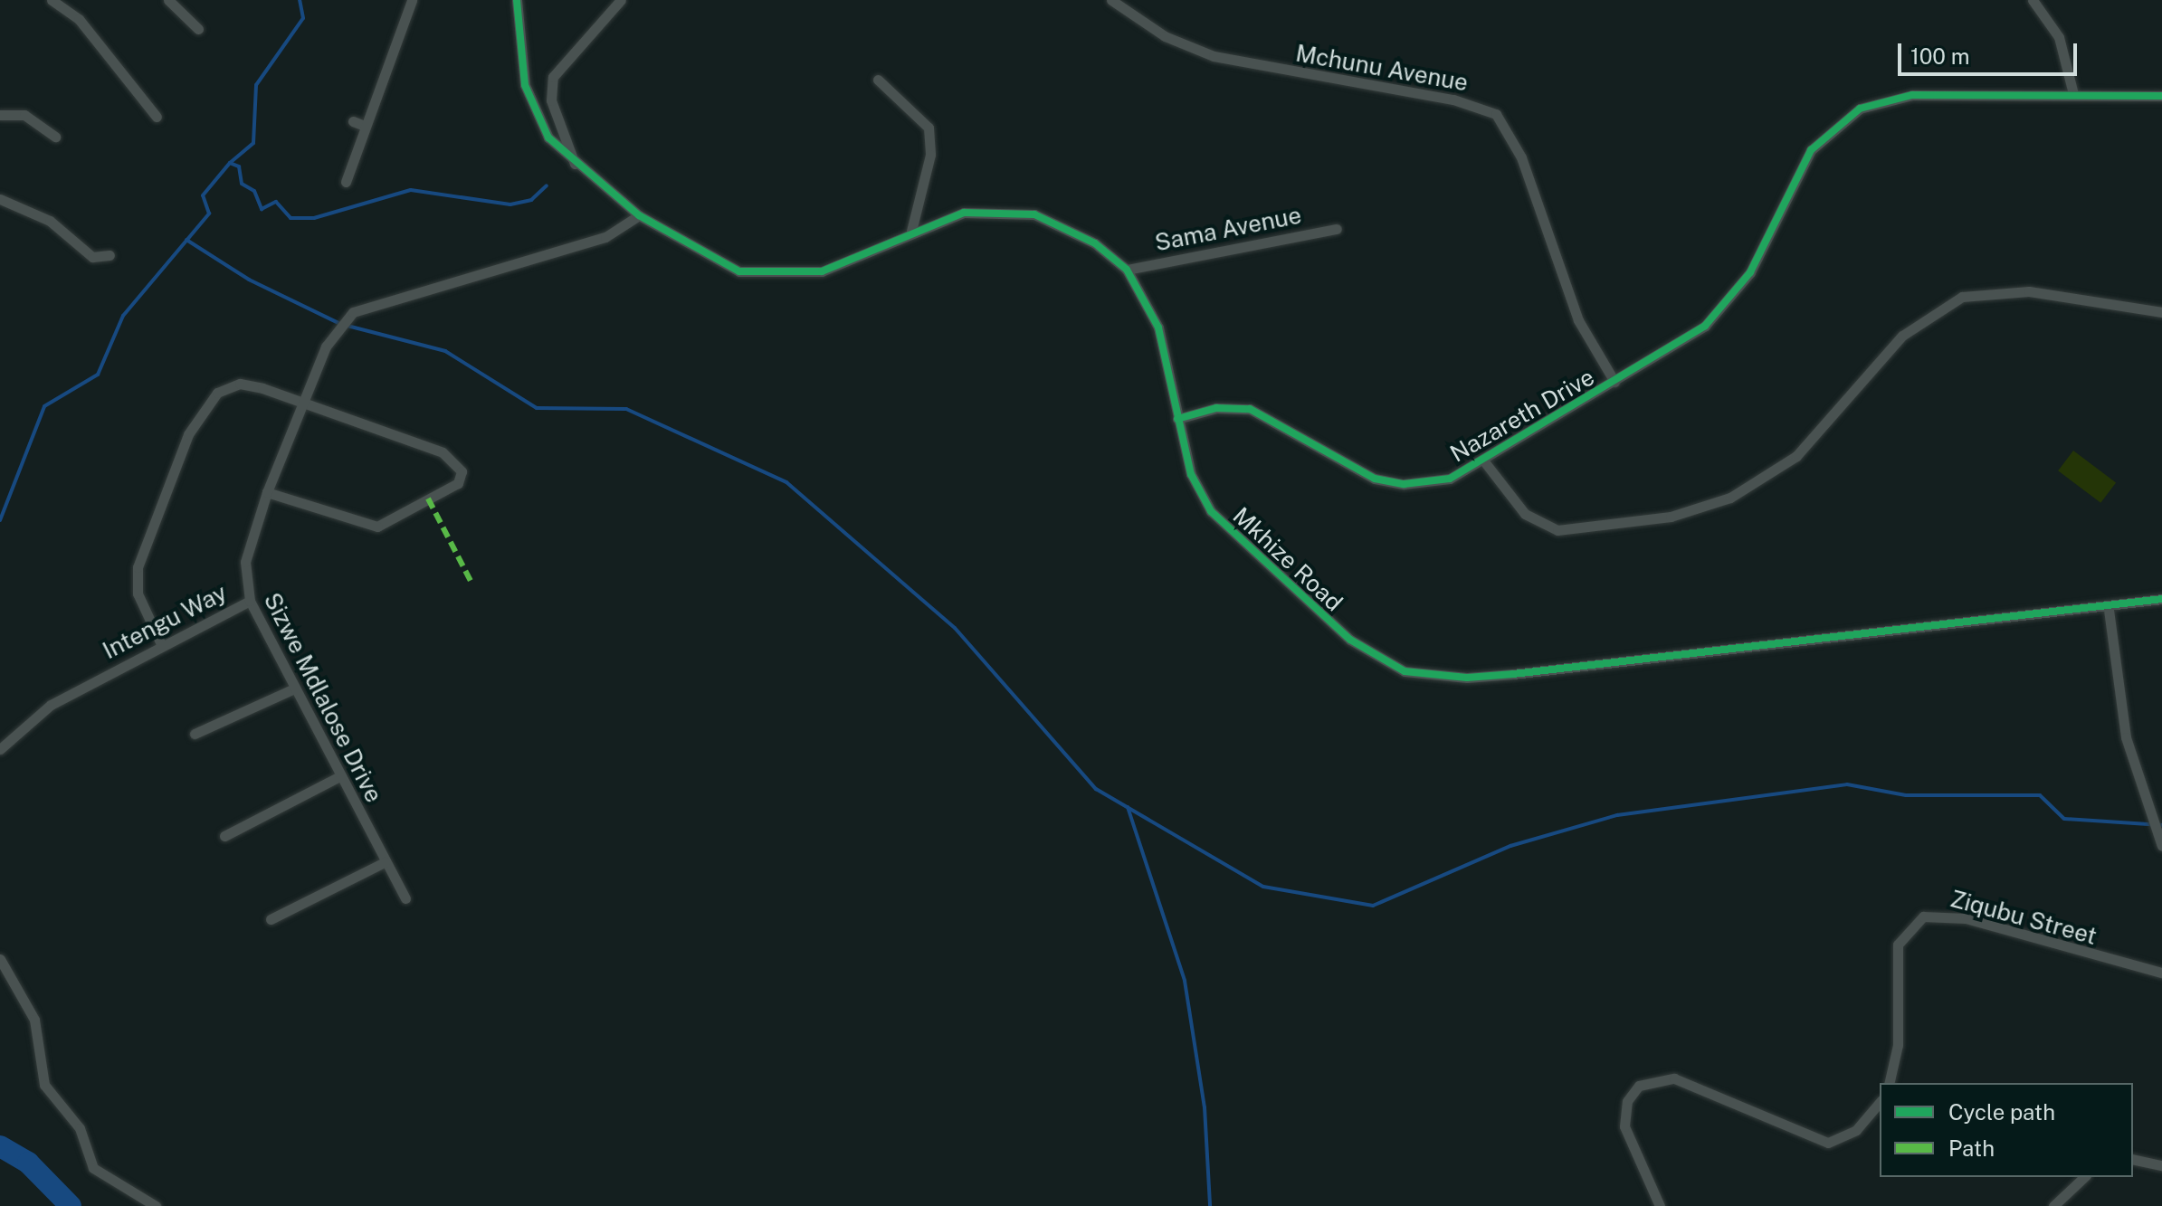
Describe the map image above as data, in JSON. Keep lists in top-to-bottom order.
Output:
{
  "streets": {
    "street": [
      "Mchunu Avenue",
      "Sama Avenue",
      "Nazareth Drive",
      "Mkhize Road",
      "Intengu Way",
      "Sizwe Mdlalose Drive",
      "Ziqubu Street"
    ]
  },
  "crossings": [
    ["Mchunu Avenue", "Nazareth Drive"],
    ["Sama Avenue", "Mkhize Road"],
    ["Nazareth Drive", "Mkhize Road"],
    ["Mkhize Road", "Sizwe Mdlalose Drive"],
    ["Intengu Way", "Sizwe Mdlalose Drive"]
  ],
  "legend": ["Cycle path", "Path"],
  "scale_bar": "100 m"
}
